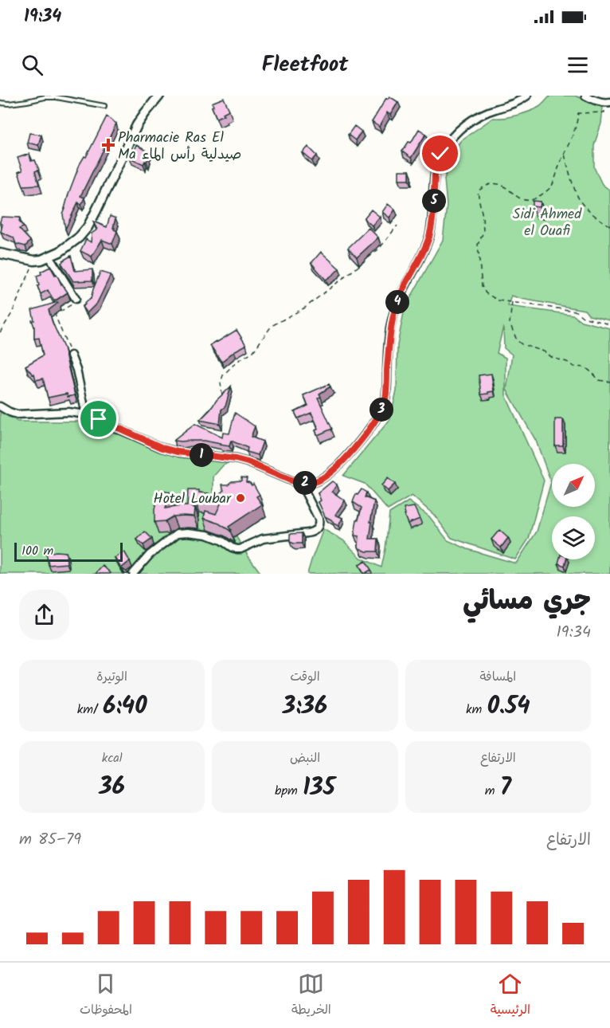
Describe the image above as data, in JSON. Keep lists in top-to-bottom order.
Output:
{
  "parks": ["Sidi Ahmed el Ouafi"],
  "places": {
    "health": ["Pharmacie Ras El Ma صيدلية رأس الماء"],
    "other": ["Hotel Loubar"]
  },
  "scale_bar": "100 m",
  "north": "top right",
  "page": {
    "status": "19:34",
    "header": "Fleetfoot",
    "pins": [
      "5",
      "4",
      "3",
      "1",
      "2"
    ],
    "scale": "100 m",
    "heading": ["جري مسائي", "19:34"],
    "stats": [
      ["المسافة", "0.54 km"],
      ["الوقت", "3:36"],
      ["الوتيرة", "6:40 /km"],
      ["الارتفاع", "7 m"],
      ["النبض", "135 bpm"],
      ["kcal", "36"]
    ],
    "chart": ["الارتفاع", "79–85 m"],
    "tabs": ["الرئيسية", "الخريطة", "المحفوظات"]
  }
}
